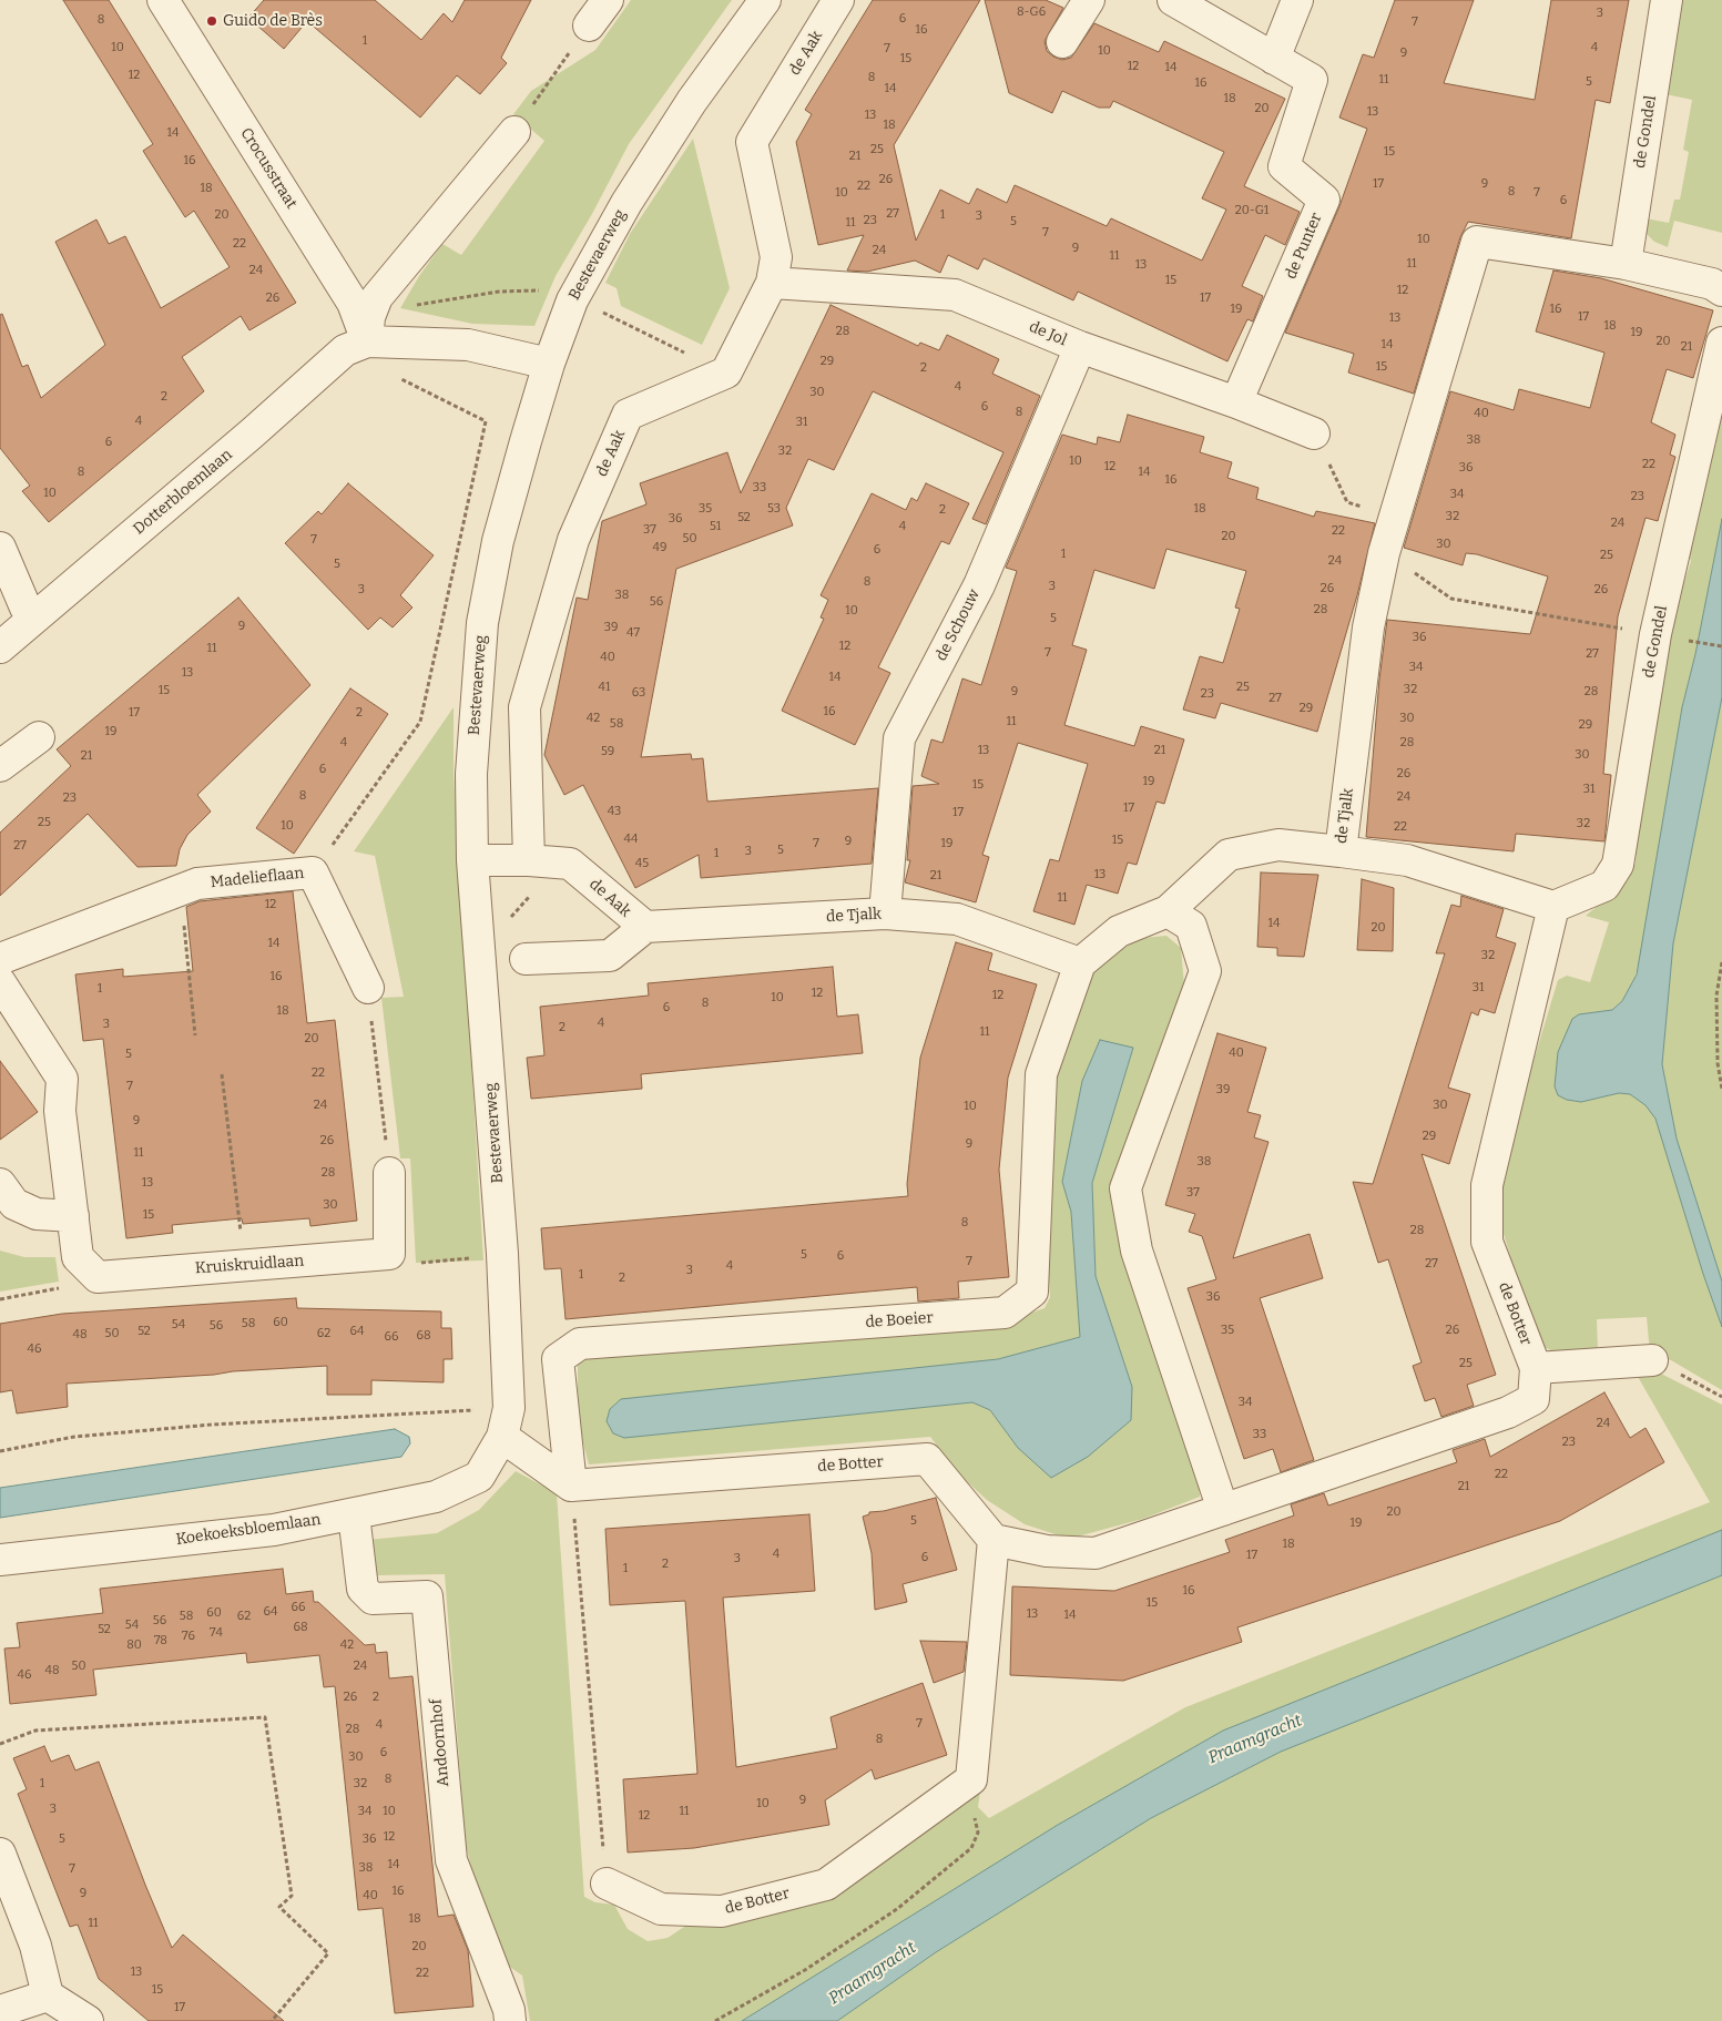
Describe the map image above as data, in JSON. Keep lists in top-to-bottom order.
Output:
{
  "streets": {
    "street": [
      "de Aak",
      "de Gondel",
      "Crocusstraat",
      "de Punter",
      "Bestevaerweg",
      "de Jol",
      "Dotterbloemlaan",
      "de Schouw",
      "de Tjalk",
      "Madelieflaan",
      "Kruiskruidlaan",
      "de Botter",
      "de Boeier",
      "Koekoeksbloemlaan",
      "Andoornhof"
    ]
  },
  "crossings": [
    ["de Aak", "de Jol"],
    ["de Aak", "de Tjalk"],
    ["de Gondel", "de Tjalk"],
    ["de Gondel", "de Botter"],
    ["Crocusstraat", "Dotterbloemlaan"],
    ["de Punter", "de Jol"],
    ["Bestevaerweg", "Dotterbloemlaan"],
    ["Bestevaerweg", "Koekoeksbloemlaan"],
    ["de Jol", "de Schouw"],
    ["de Schouw", "de Tjalk"],
    ["de Tjalk", "de Botter"],
    ["de Tjalk", "de Boeier"],
    ["de Botter", "de Boeier"],
    ["Koekoeksbloemlaan", "Andoornhof"]
  ],
  "water": ["Praamgracht"],
  "places": ["Guido de Brès"],
  "house_numbers": [
    "8-G6",
    "3",
    "6",
    "8",
    "7",
    "16",
    "1",
    "10",
    "4",
    "7",
    "10",
    "9",
    "15",
    "12",
    "14",
    "12",
    "8",
    "11",
    "5",
    "16",
    "14",
    "18",
    "20",
    "13",
    "13",
    "18",
    "14",
    "25",
    "15",
    "21",
    "16",
    "26",
    "17",
    "9",
    "22",
    "18",
    "8",
    "10",
    "7",
    "6",
    "20-G1",
    "27",
    "20",
    "1",
    "3",
    "23",
    "5",
    "11",
    "7",
    "10",
    "22",
    "9",
    "24",
    "11",
    "11",
    "13",
    "24",
    "15",
    "12",
    "26",
    "17",
    "19",
    "16",
    "17",
    "13",
    "18",
    "28",
    "19",
    "20",
    "14",
    "21",
    "29",
    "15",
    "2",
    "4",
    "30",
    "2",
    "6",
    "8",
    "40",
    "4",
    "31",
    "38",
    "6",
    "32",
    "10",
    "22",
    "12",
    "36",
    "8",
    "14",
    "16",
    "33",
    "10",
    "34",
    "23",
    "35",
    "53",
    "18",
    "2",
    "32",
    "52",
    "36",
    "24",
    "51",
    "4",
    "37",
    "22",
    "20",
    "50",
    "7",
    "30",
    "49",
    "6",
    "1",
    "25",
    "24",
    "5",
    "8",
    "3",
    "26",
    "3",
    "26",
    "38",
    "56",
    "28",
    "10",
    "5",
    "9",
    "39",
    "47",
    "36",
    "12",
    "11",
    "7",
    "27",
    "40",
    "34",
    "13",
    "14",
    "41",
    "25",
    "32",
    "15",
    "9",
    "28",
    "63",
    "23",
    "27",
    "29",
    "16",
    "17",
    "2",
    "42",
    "30",
    "11",
    "58",
    "29",
    "19",
    "4",
    "28",
    "13",
    "21",
    "59",
    "30",
    "21",
    "6",
    "26",
    "19",
    "15",
    "31",
    "8",
    "24",
    "23",
    "17",
    "43",
    "17",
    "25",
    "32",
    "10",
    "22",
    "44",
    "15",
    "9",
    "7",
    "19",
    "27",
    "5",
    "3",
    "1",
    "45",
    "13",
    "21",
    "11",
    "12",
    "14",
    "20",
    "14",
    "32",
    "16",
    "31",
    "1",
    "12",
    "12",
    "10",
    "8",
    "6",
    "18",
    "4",
    "3",
    "2",
    "11",
    "20",
    "40",
    "5",
    "22",
    "7",
    "39",
    "24",
    "30",
    "10",
    "9",
    "29",
    "26",
    "9",
    "11",
    "38",
    "28",
    "13",
    "37",
    "30",
    "15",
    "8",
    "28",
    "5",
    "6",
    "7",
    "27",
    "4",
    "3",
    "1",
    "2",
    "36",
    "60",
    "58",
    "54",
    "56",
    "35",
    "26",
    "52",
    "64",
    "50",
    "62",
    "48",
    "68",
    "66",
    "46",
    "25",
    "34",
    "24",
    "33",
    "23",
    "22",
    "21",
    "20",
    "5",
    "19",
    "18",
    "4",
    "17",
    "6",
    "3",
    "2",
    "1",
    "16",
    "15",
    "66",
    "64",
    "60",
    "13",
    "14",
    "58",
    "62",
    "56",
    "54",
    "68",
    "52",
    "74",
    "76",
    "78",
    "80",
    "42",
    "50",
    "24",
    "48",
    "46",
    "26",
    "2",
    "7",
    "4",
    "28",
    "8",
    "6",
    "30",
    "8",
    "1",
    "32",
    "9",
    "10",
    "3",
    "34",
    "10",
    "11",
    "12",
    "12",
    "5",
    "36",
    "14",
    "38",
    "7",
    "16",
    "9",
    "40",
    "18",
    "11",
    "20",
    "13",
    "22",
    "15",
    "17"
  ]
}
